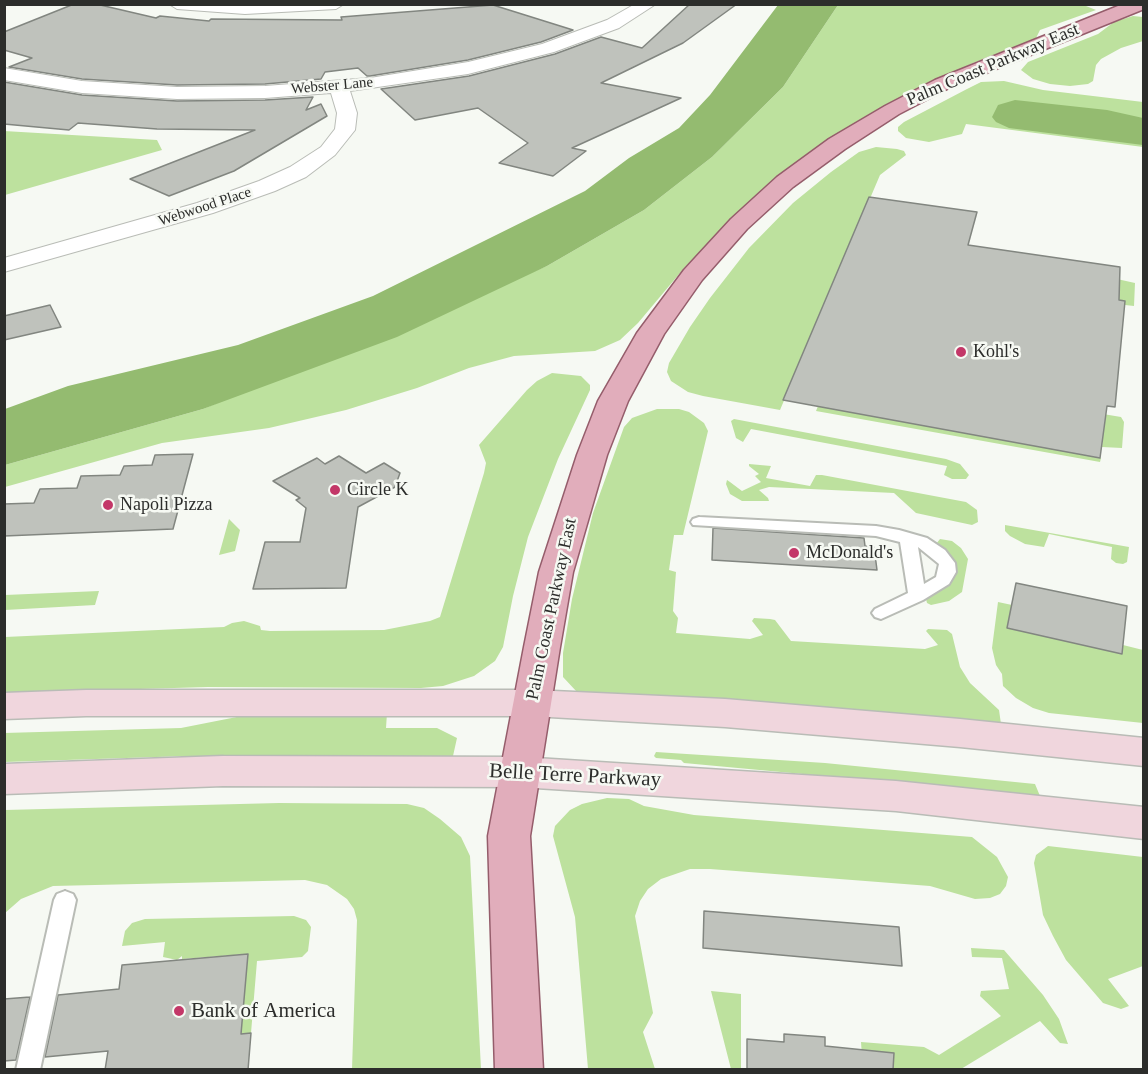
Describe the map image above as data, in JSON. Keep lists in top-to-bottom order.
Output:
{
  "streets": {
    "main road": ["Palm Coast Parkway East", "Belle Terre Parkway"],
    "street": ["Webster Lane", "Webwood Place"]
  },
  "crossings": [
    ["Palm Coast Parkway East", "Belle Terre Parkway"],
    ["Webster Lane", "Webwood Place"]
  ],
  "places": [
    "Kohl's",
    "Circle K",
    "Napoli Pizza",
    "McDonald's",
    "Bank of America"
  ]
}
